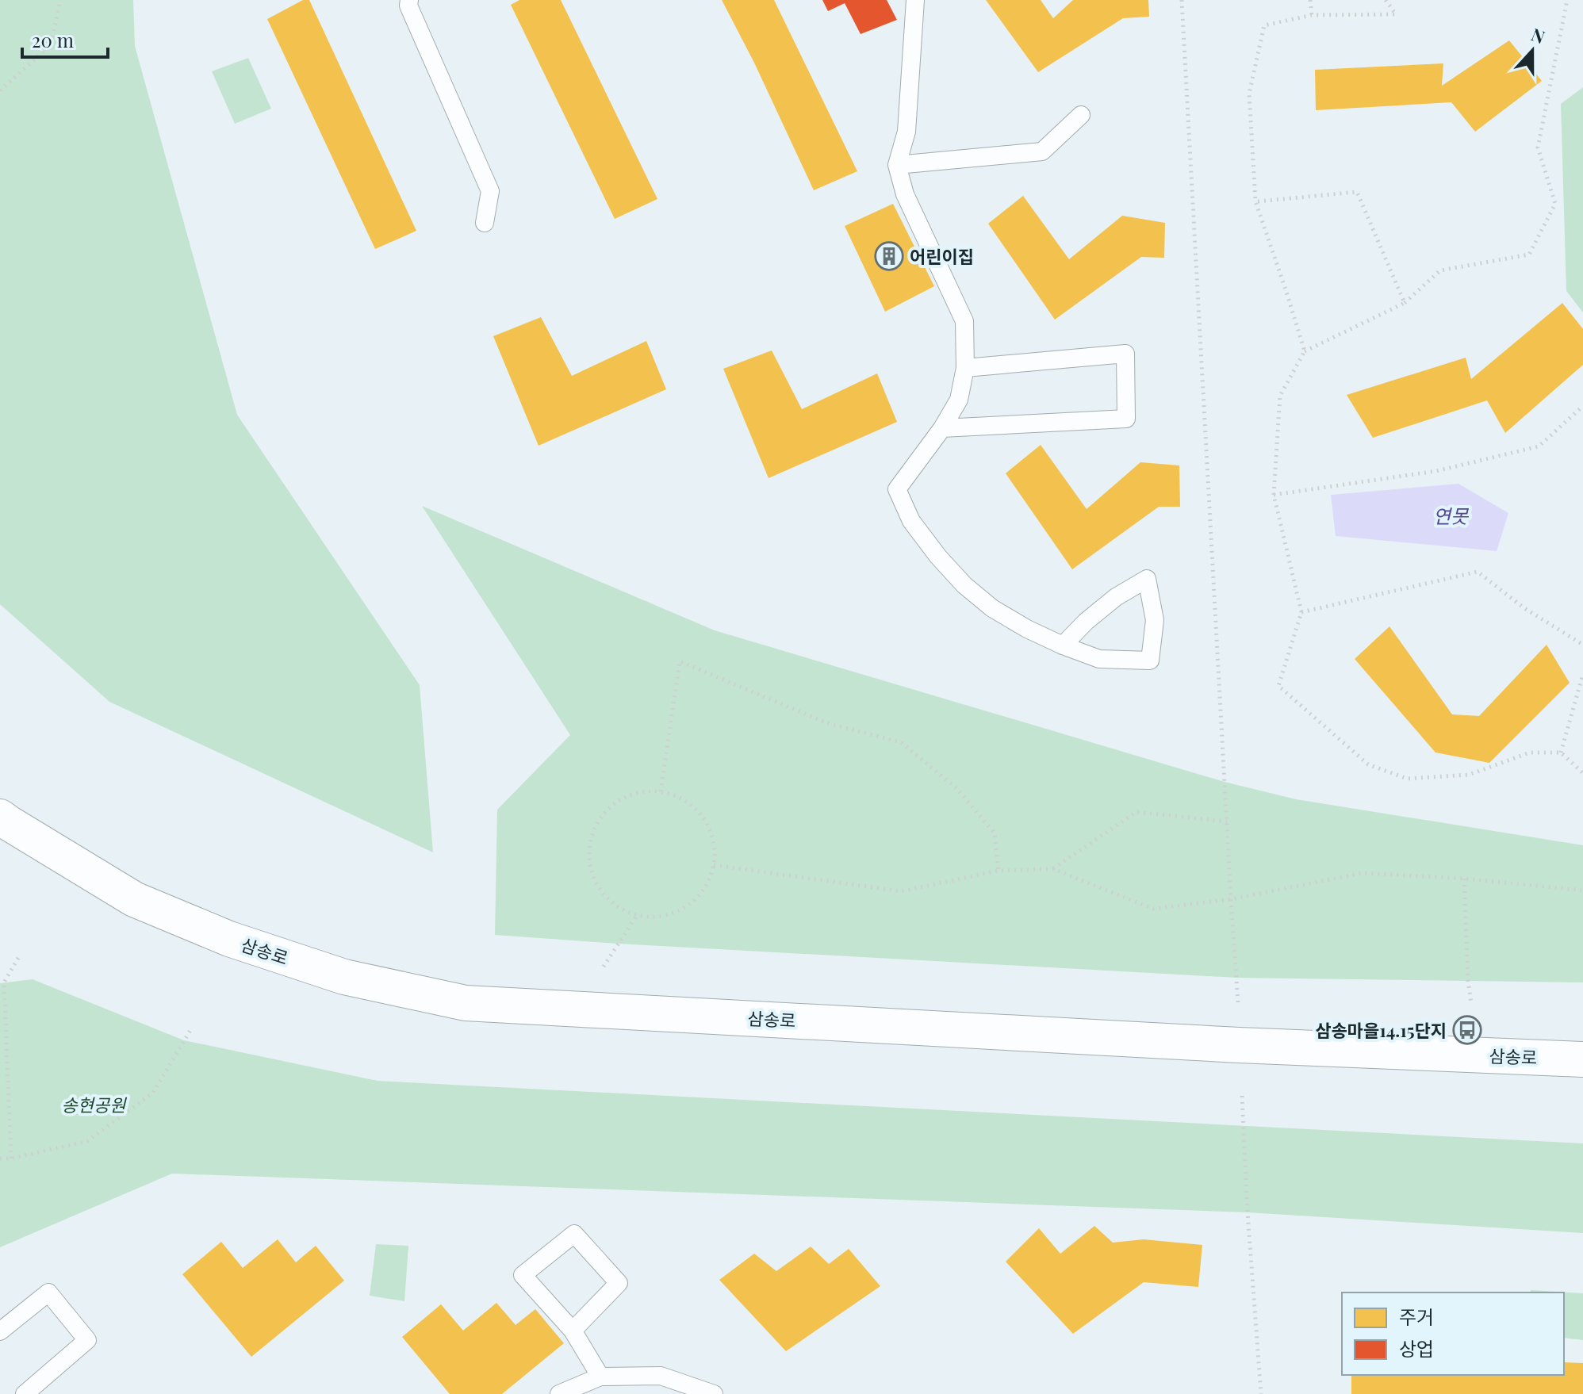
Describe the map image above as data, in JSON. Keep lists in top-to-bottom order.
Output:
{
  "streets": {
    "main road": ["삼송로"]
  },
  "water": ["연못"],
  "parks": ["송현공원"],
  "places": {
    "building": ["어린이집"],
    "bus stop": ["삼송마을14.15단지"]
  },
  "legend": ["주거", "상업"],
  "scale_bar": "20 m",
  "north": "top"
}
